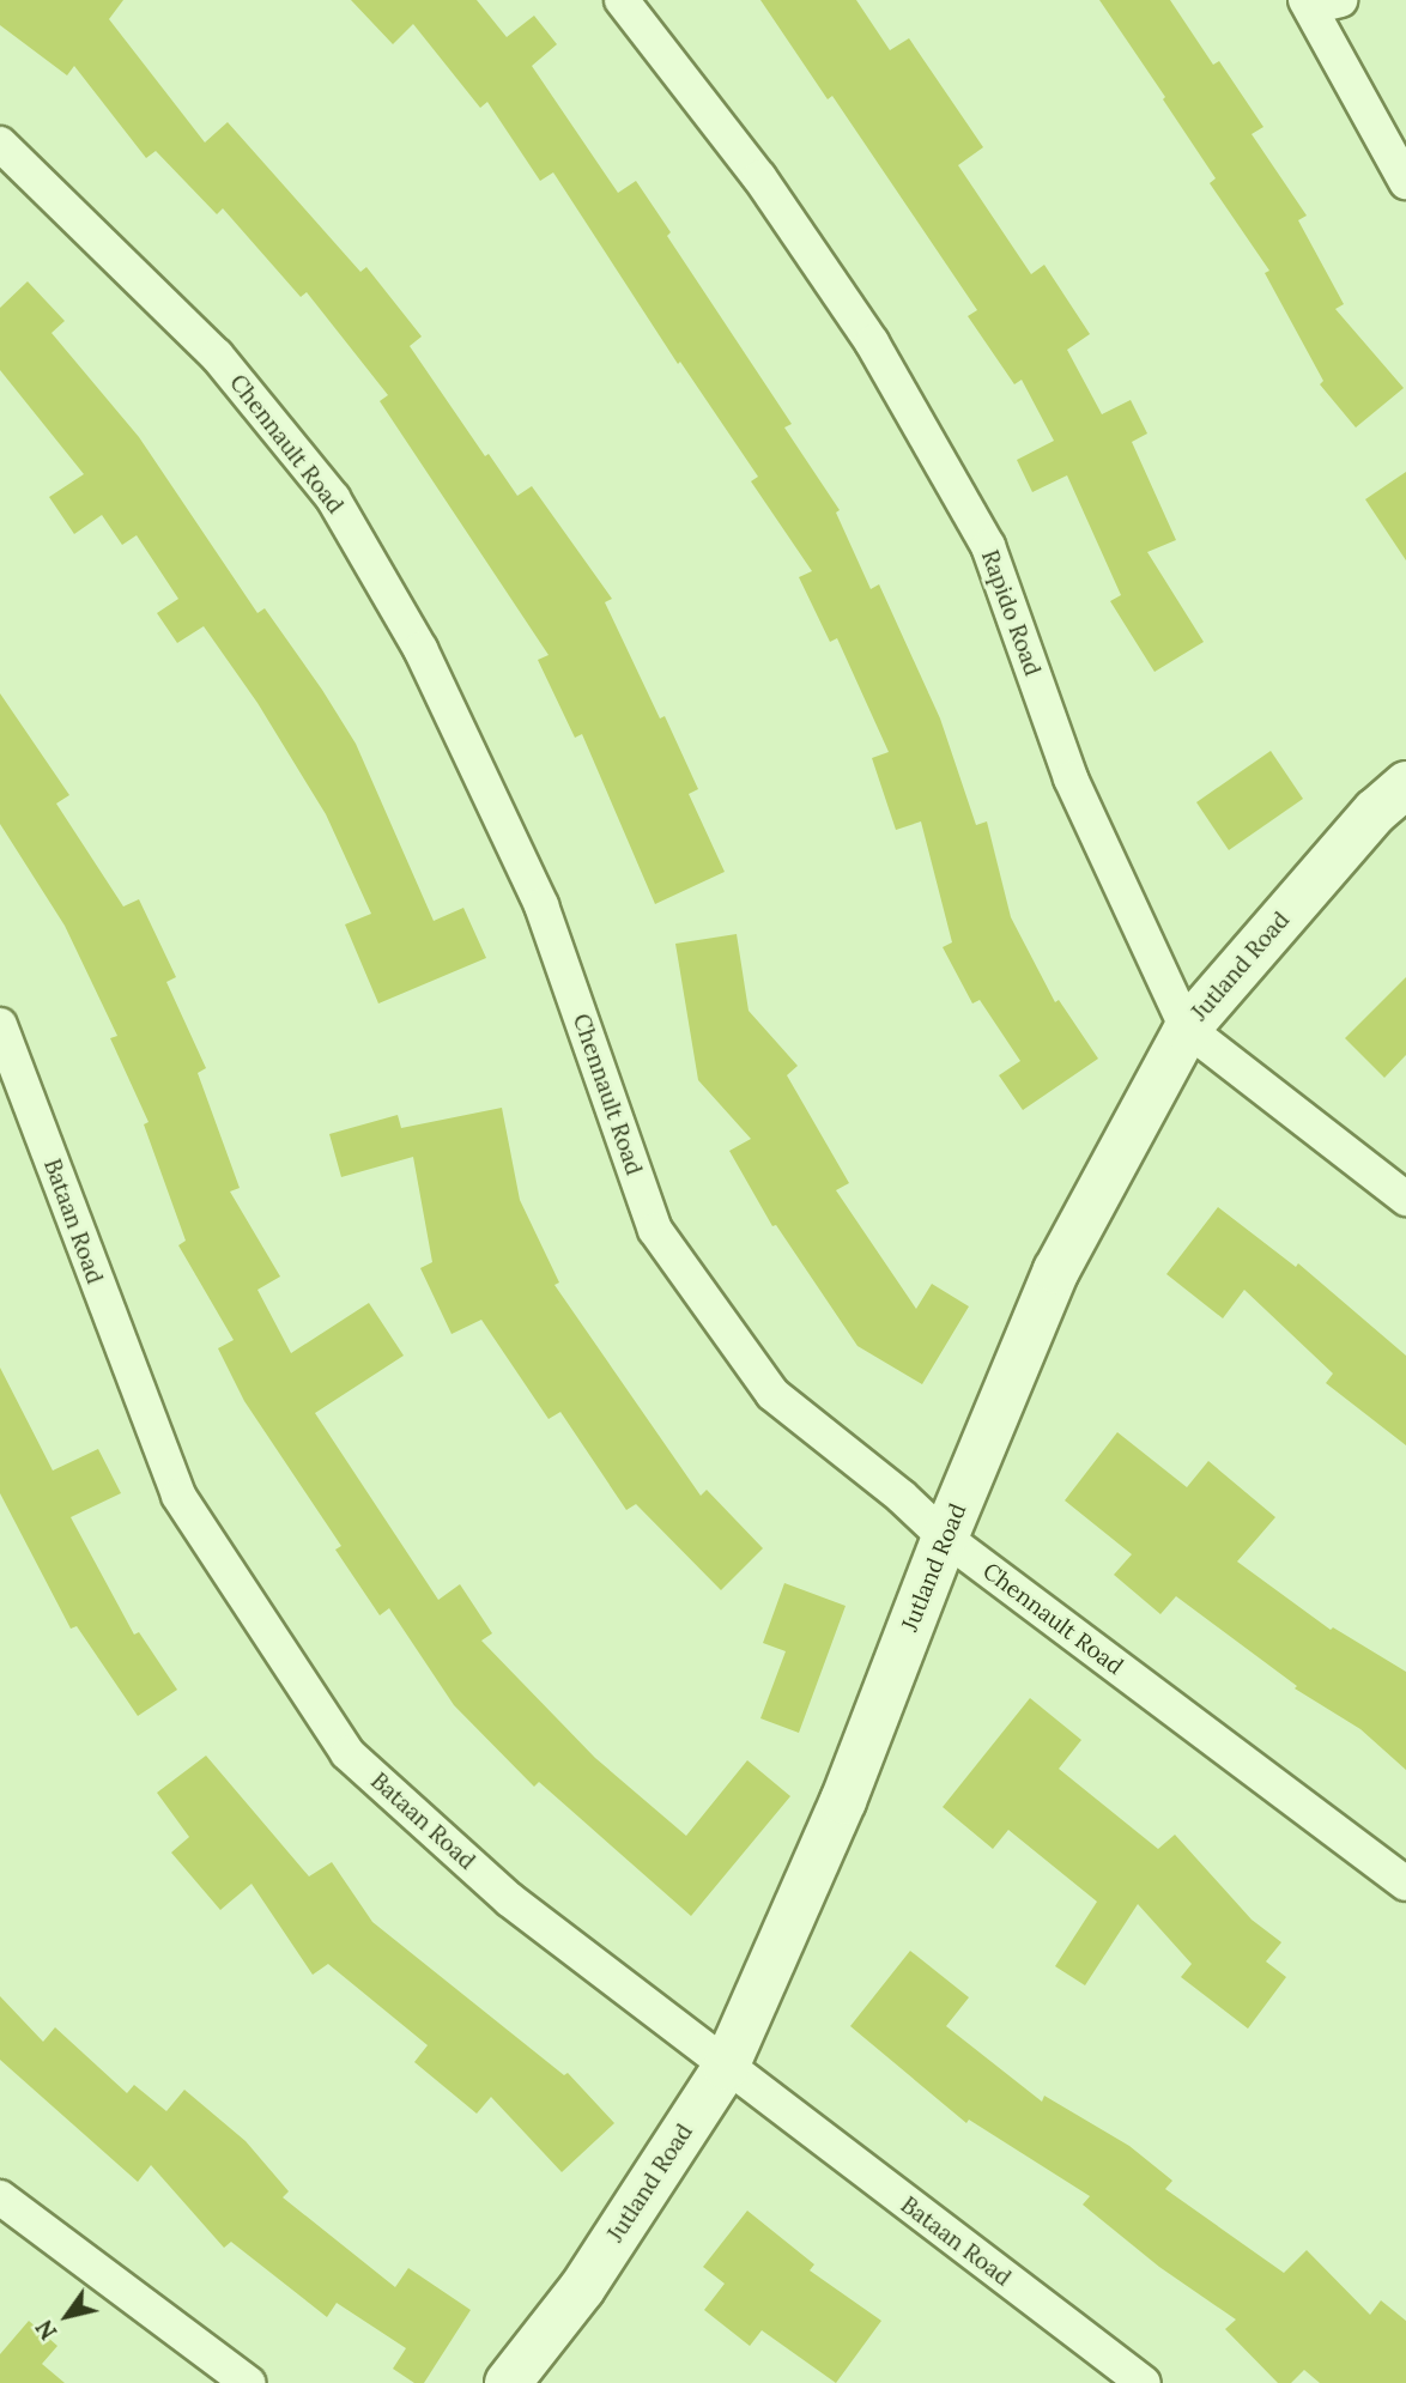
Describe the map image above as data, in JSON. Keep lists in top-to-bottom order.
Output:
{
  "streets": {
    "street": [
      "Chennault Road",
      "Rapido Road",
      "Jutland Road",
      "Bataan Road"
    ]
  },
  "crossings": [
    ["Chennault Road", "Jutland Road"],
    ["Rapido Road", "Jutland Road"],
    ["Jutland Road", "Bataan Road"]
  ],
  "north": "bottom left"
}
